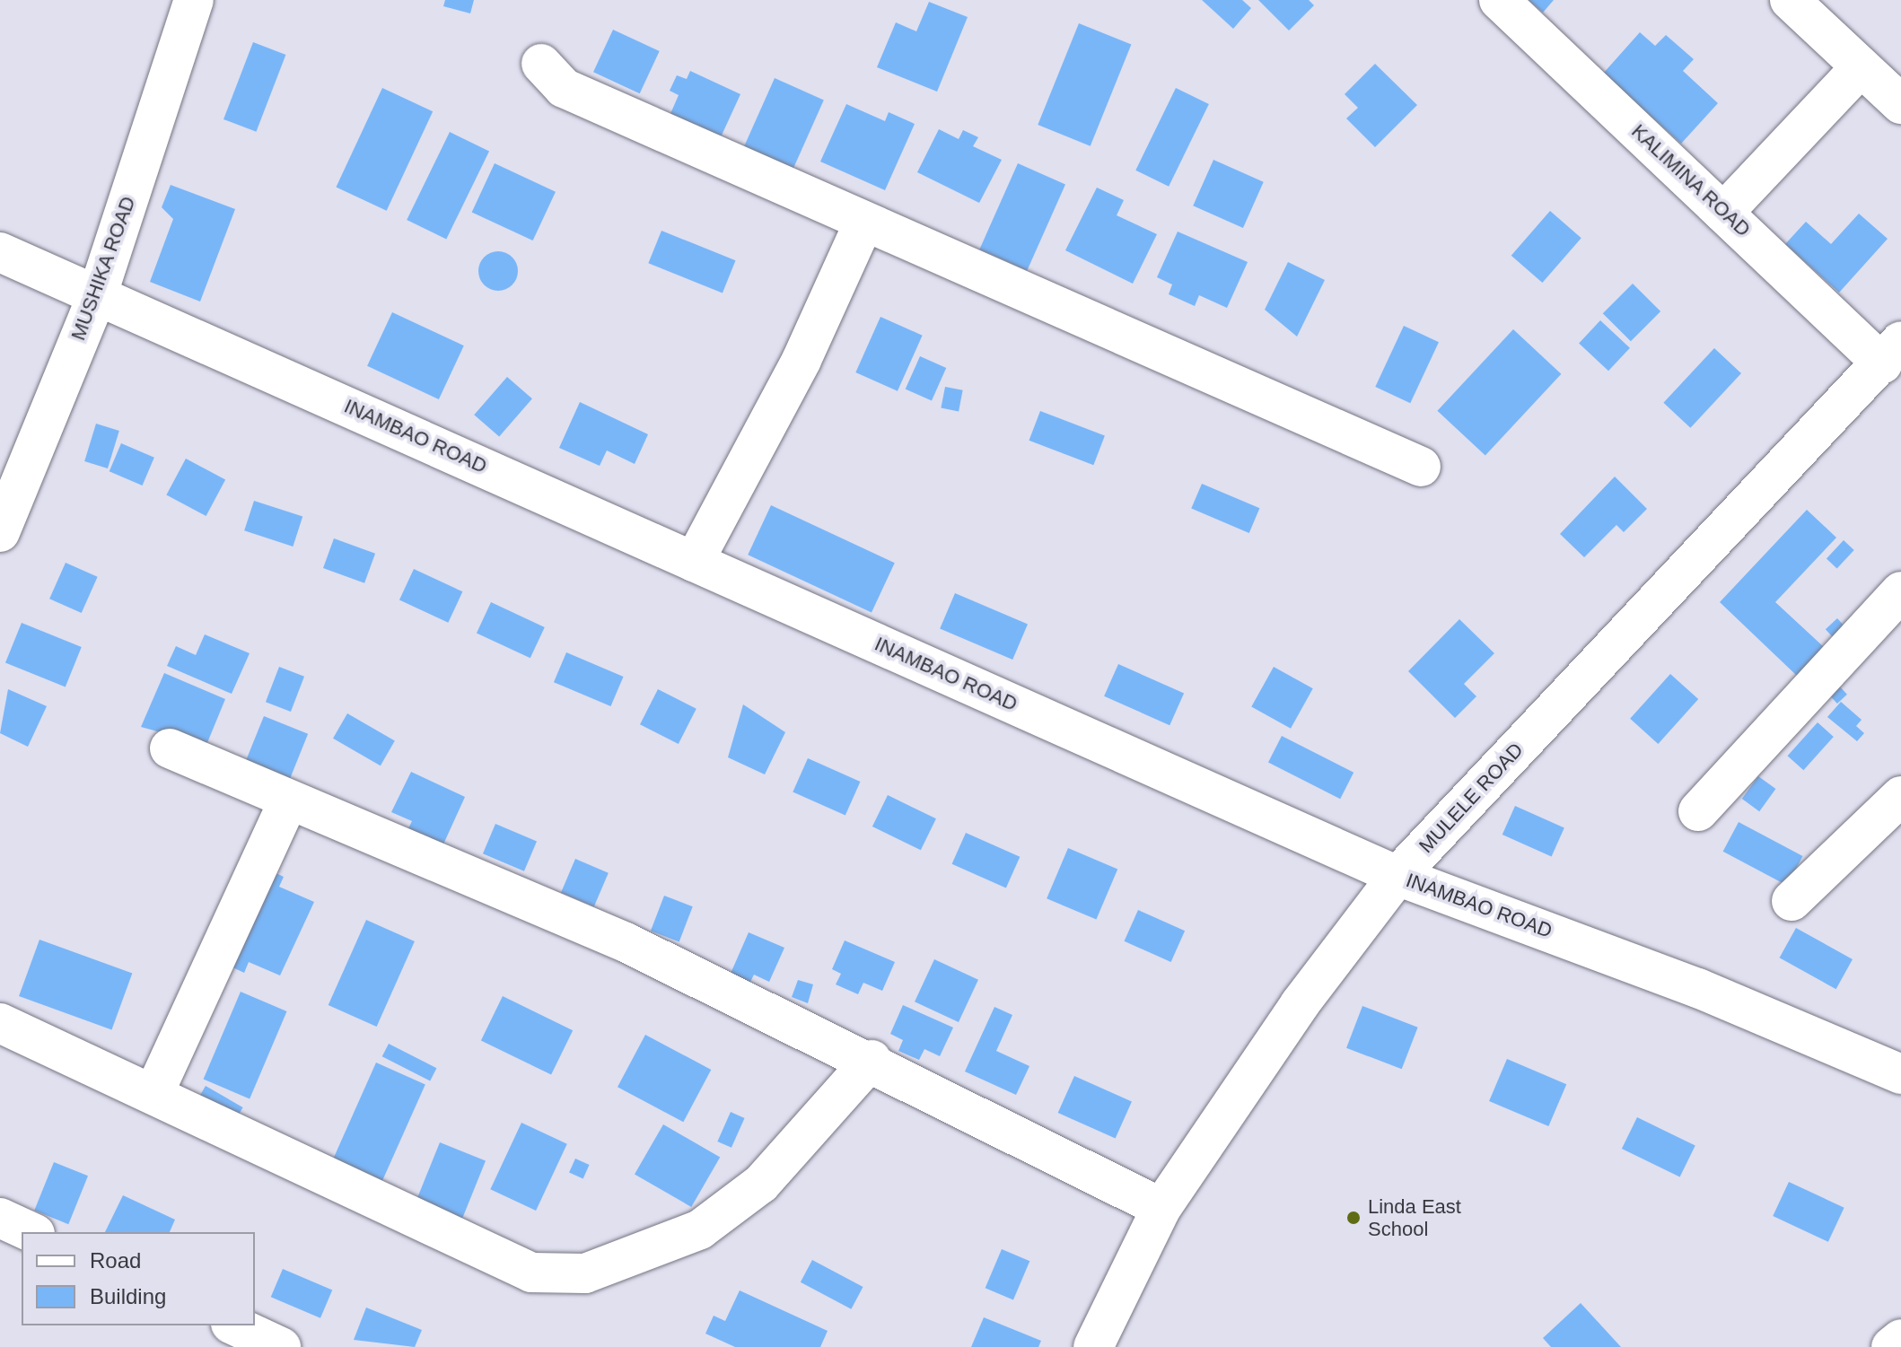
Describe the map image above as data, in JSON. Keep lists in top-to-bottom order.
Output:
{
  "streets": {
    "street": [
      "KALIMINA ROAD",
      "MUSHIKA ROAD",
      "INAMBAO ROAD",
      "MULELE ROAD"
    ]
  },
  "crossings": [
    ["KALIMINA ROAD", "MULELE ROAD"],
    ["MUSHIKA ROAD", "INAMBAO ROAD"],
    ["INAMBAO ROAD", "MULELE ROAD"]
  ],
  "places": ["Linda East School"],
  "legend": ["Road", "Building"]
}
